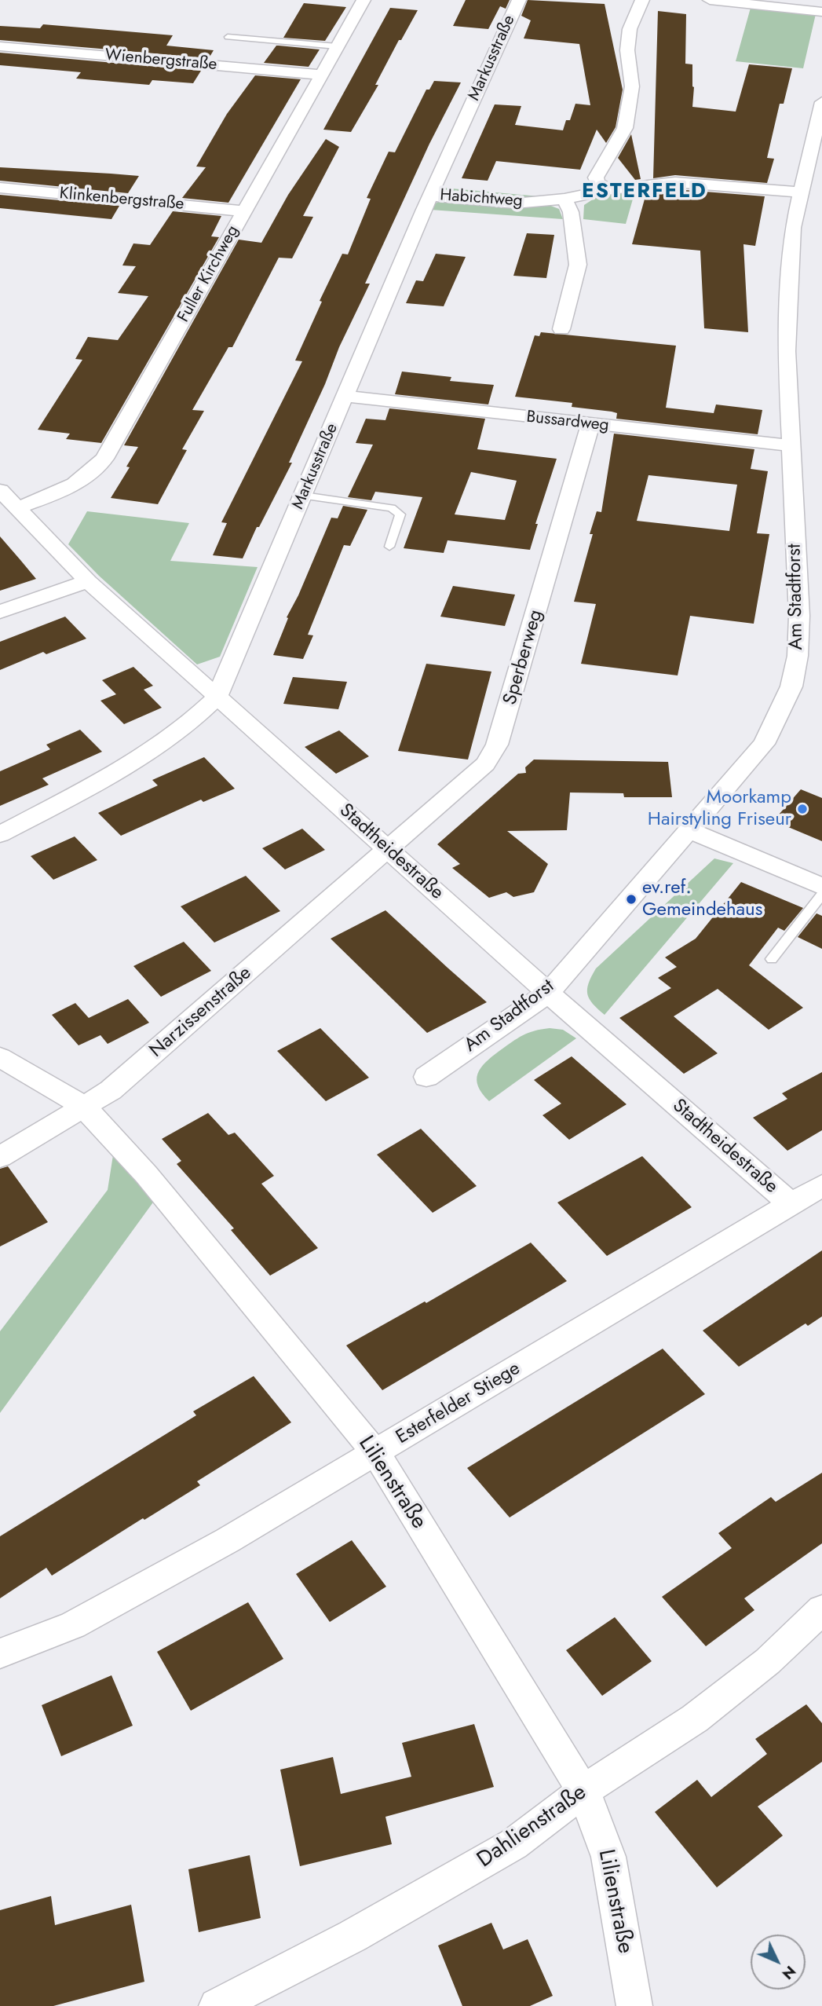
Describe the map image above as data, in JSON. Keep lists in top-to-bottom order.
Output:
{
  "streets": {
    "street": [
      "Markusstraße",
      "Wienbergstraße",
      "Habichtweg",
      "Klinkenbergstraße",
      "Fuller Kirchweg",
      "Bussardweg",
      "Am Stadtforst",
      "Sperberweg",
      "Stadtheidestraße",
      "Narzissenstraße",
      "Esterfelder Stiege",
      "Lilienstraße",
      "Dahlienstraße"
    ]
  },
  "crossings": [
    ["Markusstraße", "Habichtweg"],
    ["Markusstraße", "Bussardweg"],
    ["Markusstraße", "Stadtheidestraße"],
    ["Wienbergstraße", "Fuller Kirchweg"],
    ["Habichtweg", "Am Stadtforst"],
    ["Klinkenbergstraße", "Fuller Kirchweg"],
    ["Fuller Kirchweg", "Stadtheidestraße"],
    ["Bussardweg", "Am Stadtforst"],
    ["Bussardweg", "Sperberweg"],
    ["Am Stadtforst", "Stadtheidestraße"],
    ["Sperberweg", "Stadtheidestraße"],
    ["Sperberweg", "Narzissenstraße"],
    ["Stadtheidestraße", "Narzissenstraße"],
    ["Stadtheidestraße", "Esterfelder Stiege"],
    ["Narzissenstraße", "Lilienstraße"],
    ["Esterfelder Stiege", "Lilienstraße"],
    ["Lilienstraße", "Dahlienstraße"]
  ],
  "districts": ["ESTERFELD"],
  "places": ["Moorkamp Hairstyling Friseur", "ev.ref. Gemeindehaus"],
  "north": "bottom right"
}
